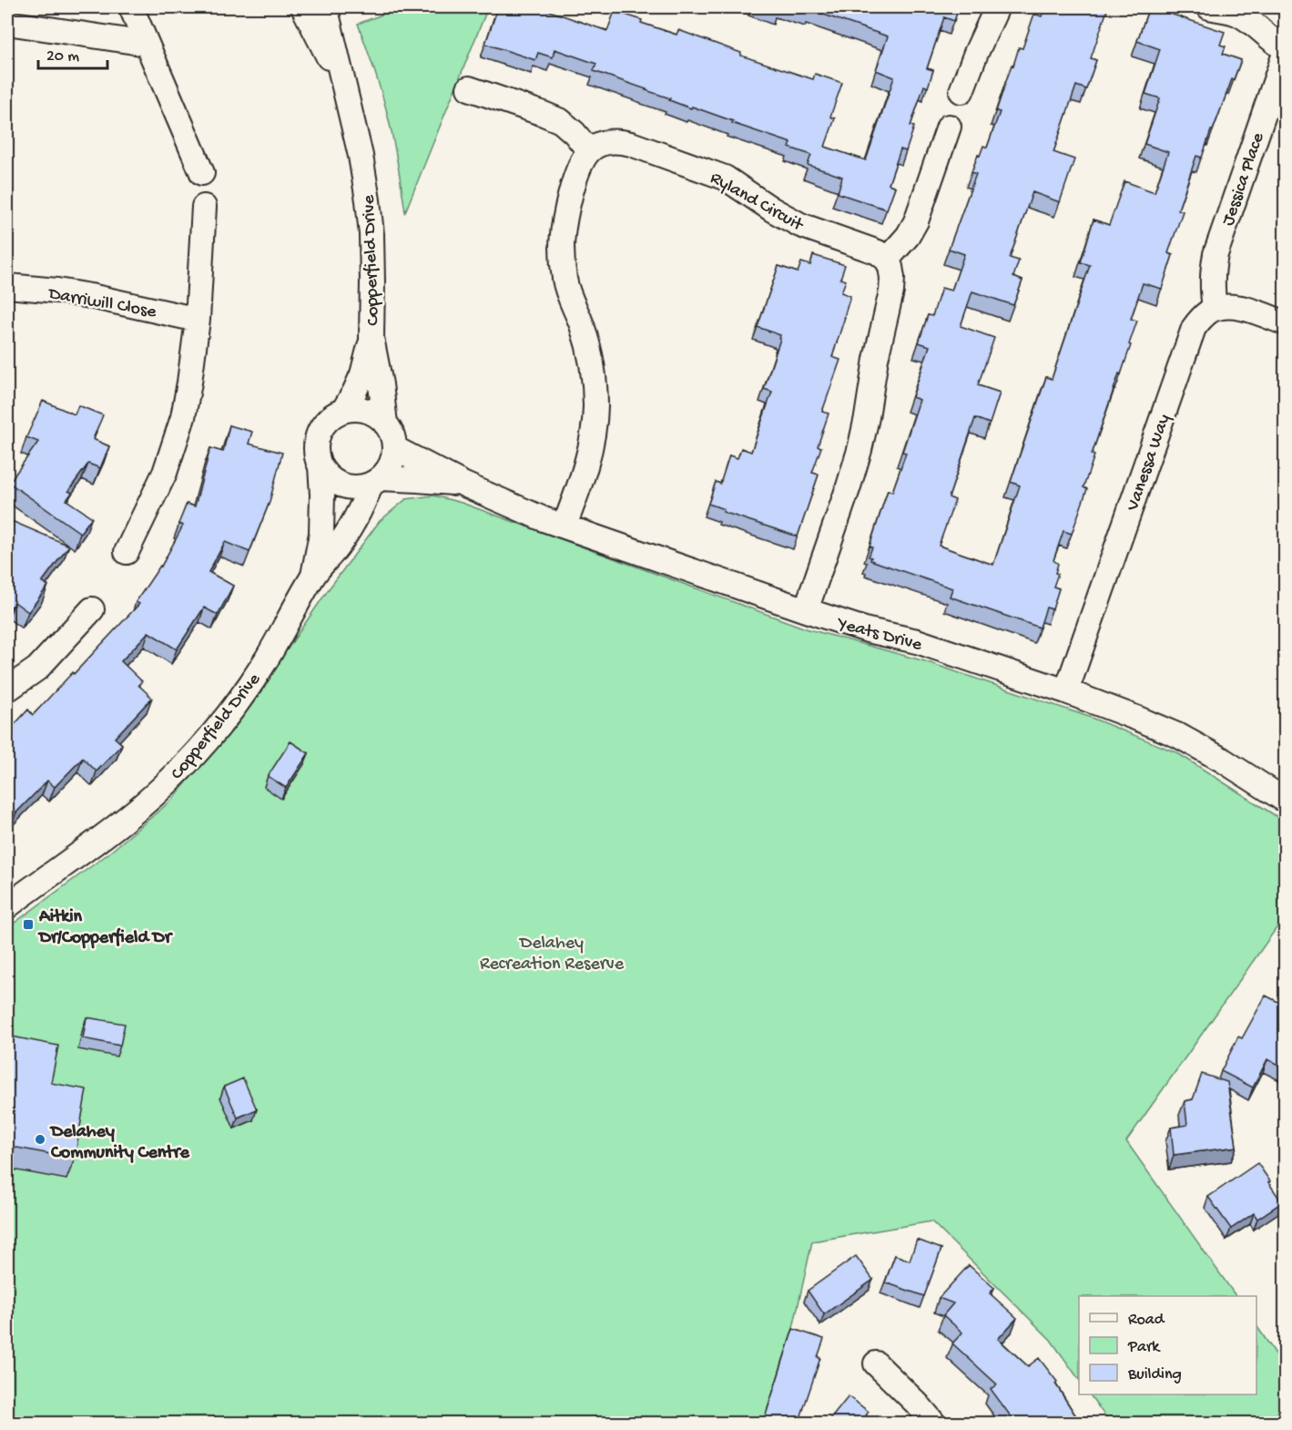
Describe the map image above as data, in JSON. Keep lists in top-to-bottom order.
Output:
{
  "streets": {
    "street": [
      "Jessica Place",
      "Ryland Circuit",
      "Copperfield Drive",
      "Darriwill Close",
      "Vanessa Way",
      "Yeats Drive"
    ]
  },
  "crossings": [
    ["Jessica Place", "Vanessa Way"],
    ["Copperfield Drive", "Yeats Drive"],
    ["Vanessa Way", "Yeats Drive"]
  ],
  "parks": ["Delahey Recreation Reserve"],
  "places": {
    "transit": ["Aitkin Dr/Copperfield Dr"],
    "other": ["Delahey Community Centre"]
  },
  "legend": ["Road", "Park", "Building"],
  "scale_bar": "20 m"
}
